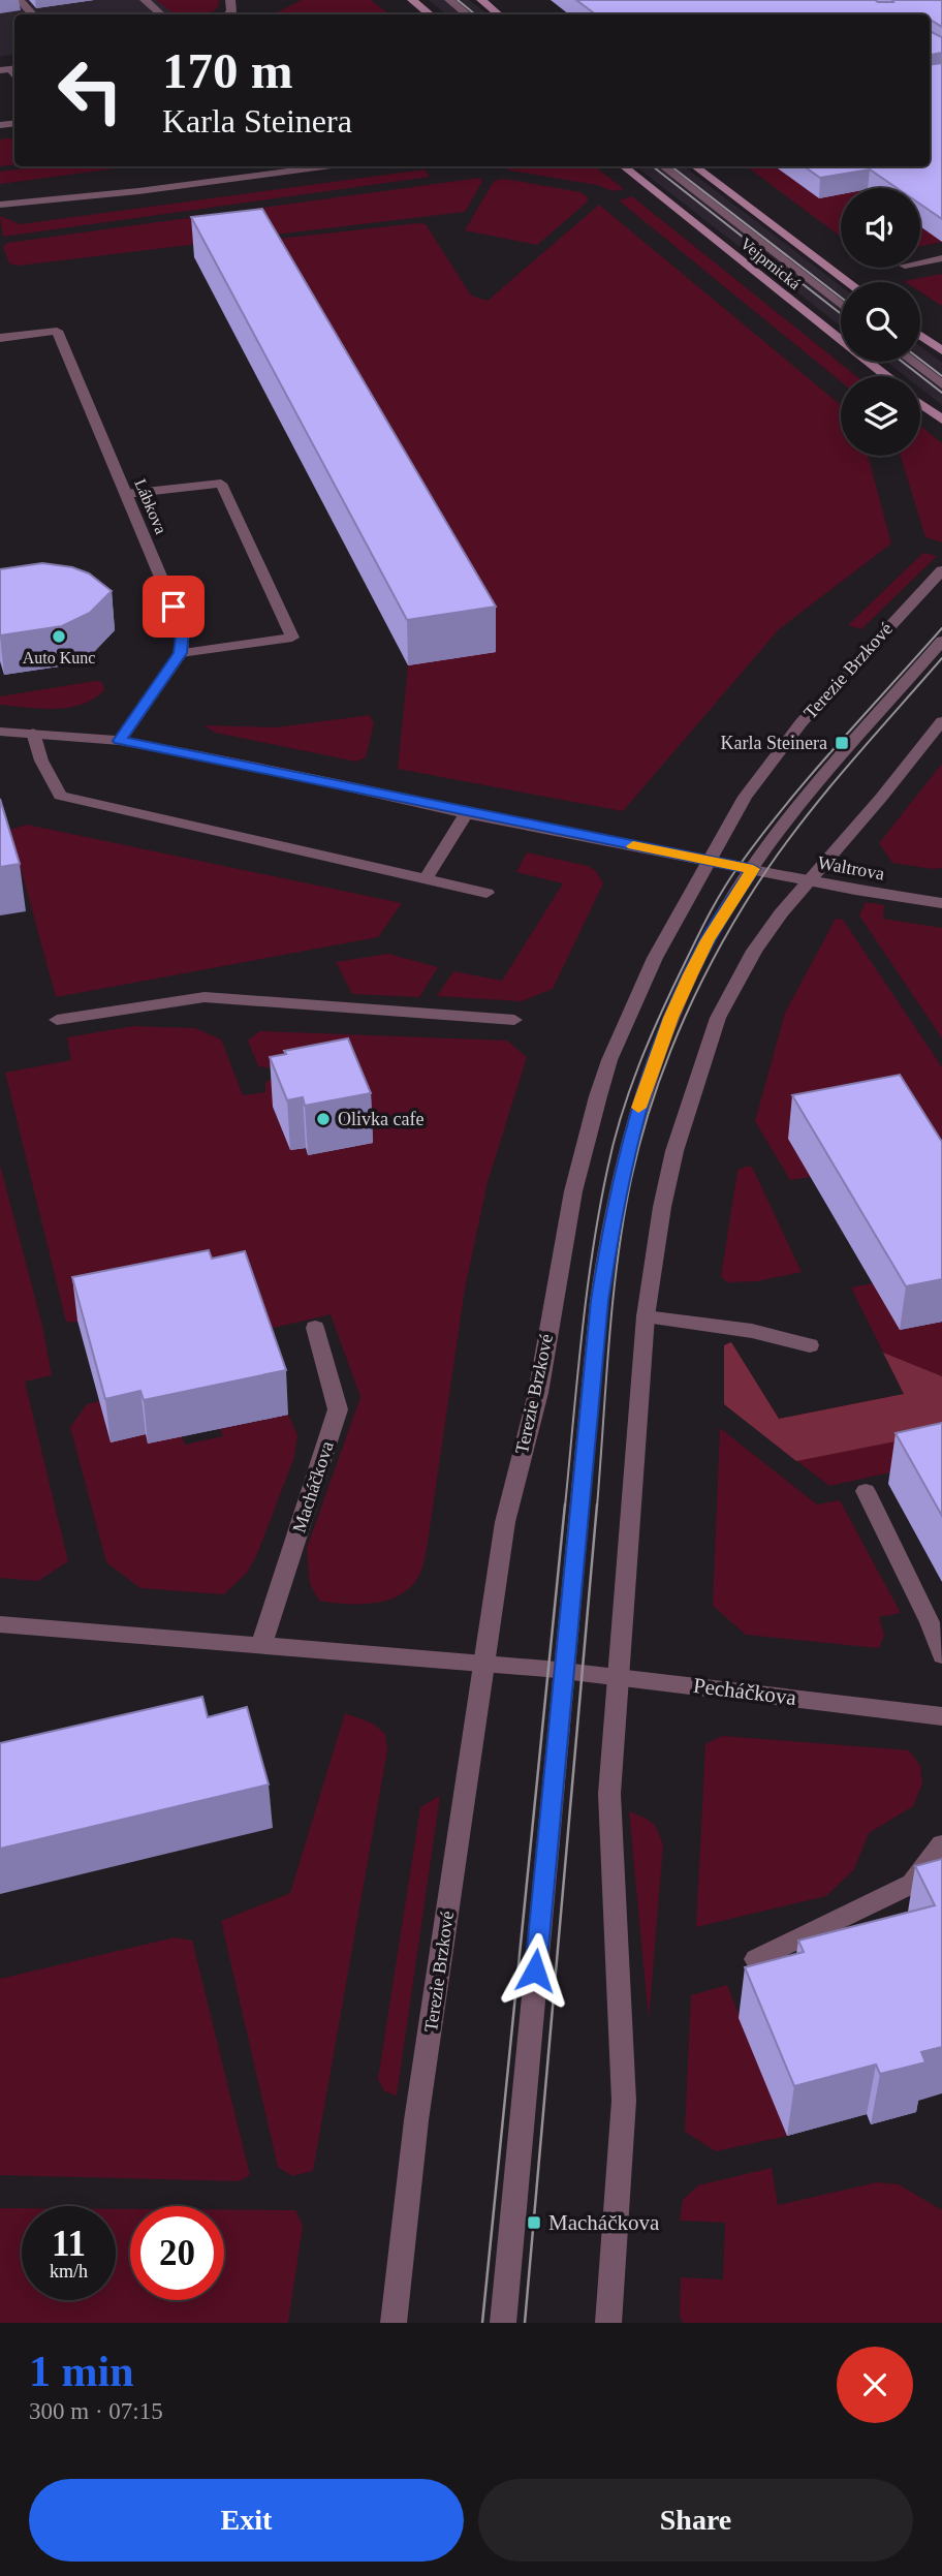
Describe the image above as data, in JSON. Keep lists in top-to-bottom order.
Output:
{
  "streets": {
    "main road": ["Vejprnická"],
    "street": [
      "Lábkova",
      "Terezie Brzkové",
      "Waltrova",
      "Macháčkova",
      "Pecháčkova"
    ]
  },
  "places": {
    "other": ["Auto Kunc", "Olivka cafe"],
    "transit": ["Karla Steinera", "Macháčkova"]
  },
  "page": {
    "turn": ["170 m", "Karla Steinera"],
    "speed": "11 km/h",
    "limit": "20",
    "heading": ["1 min", "300 m · 07:15"],
    "buttons": ["Exit", "Share"]
  }
}
